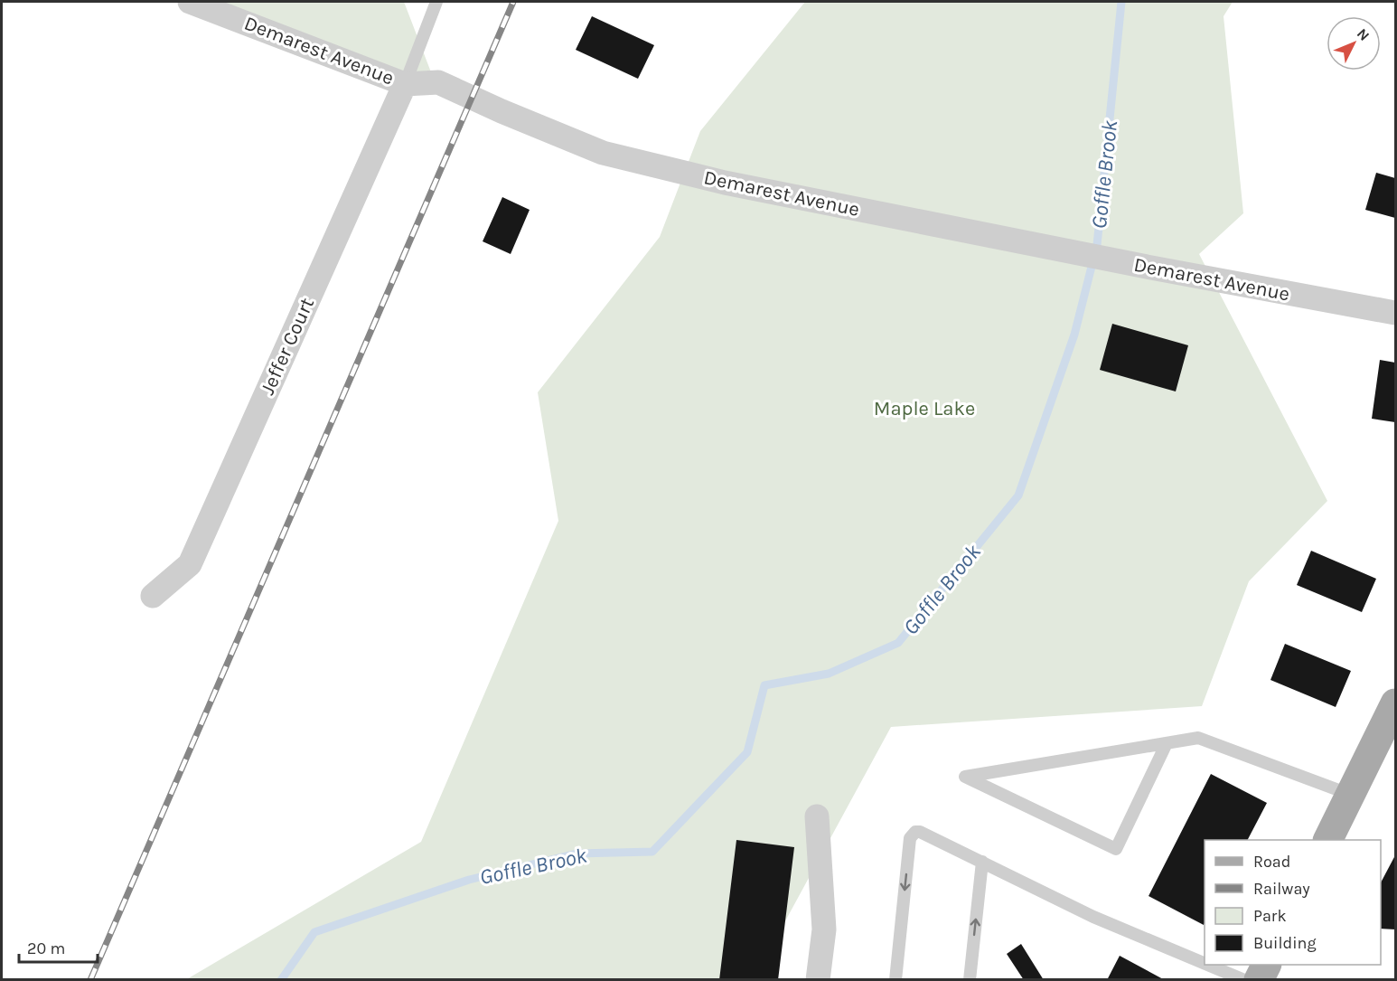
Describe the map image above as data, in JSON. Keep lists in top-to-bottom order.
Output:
{
  "streets": {
    "street": ["Demarest Avenue", "Jeffer Court"]
  },
  "crossings": [
    ["Demarest Avenue", "Jeffer Court"]
  ],
  "water": ["Goffle Brook"],
  "parks": ["Maple Lake"],
  "legend": [
    "Road",
    "Railway",
    "Park",
    "Building"
  ],
  "scale_bar": "20 m",
  "north": "top right"
}
